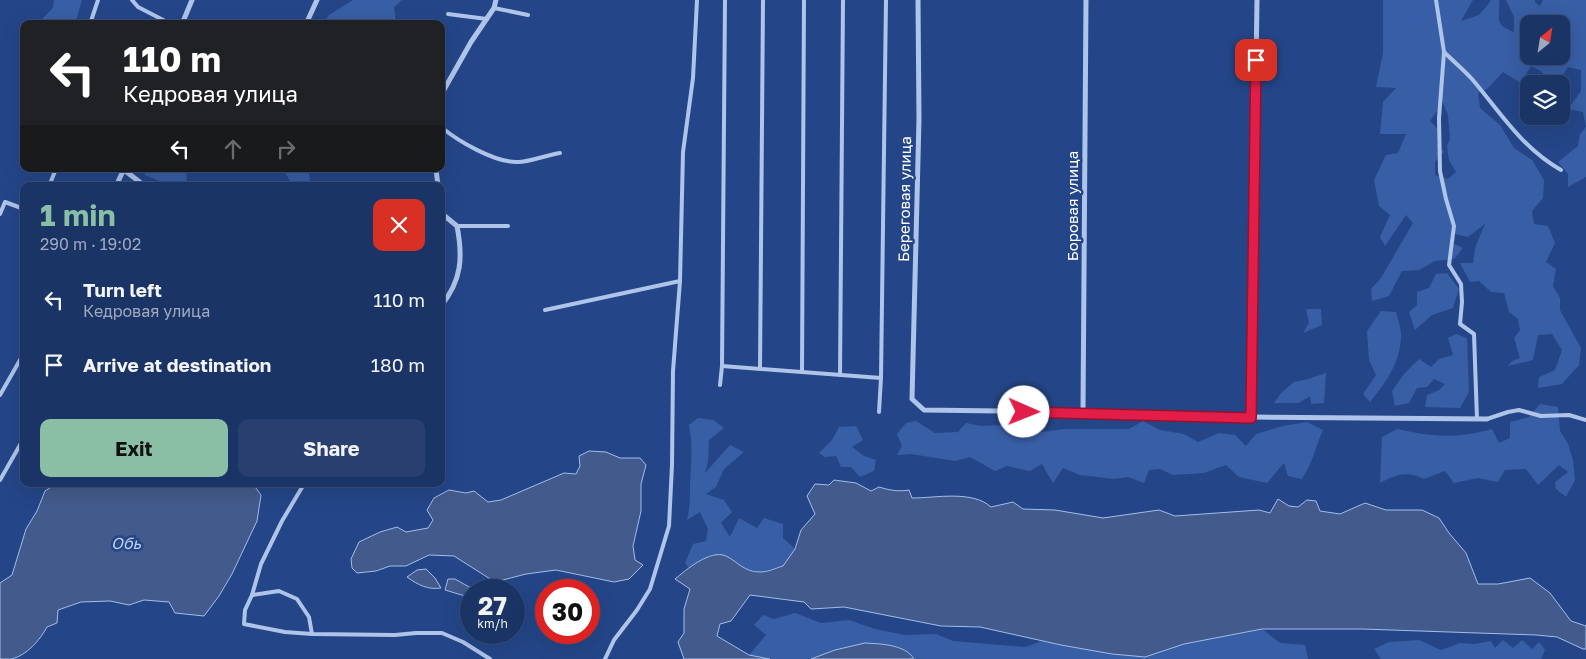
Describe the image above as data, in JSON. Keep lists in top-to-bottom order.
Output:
{
  "streets": {
    "street": ["Береговая улица", "Боровая улица"]
  },
  "crossings": [
    ["Береговая улица", "Боровая улица"]
  ],
  "water": ["Обь"],
  "north": "top right",
  "page": {
    "turn": ["110 m", "Кедровая улица"],
    "heading": ["1 min", "290 m · 19:02"],
    "list": [
      {
        "name": "Turn left",
        "note": "Кедровая улица",
        "value": "110 m"
      },
      {
        "name": "Arrive at destination",
        "value": "180 m"
      }
    ],
    "buttons": ["Exit", "Share"],
    "speed": "27 km/h",
    "limit": "30"
  }
}
